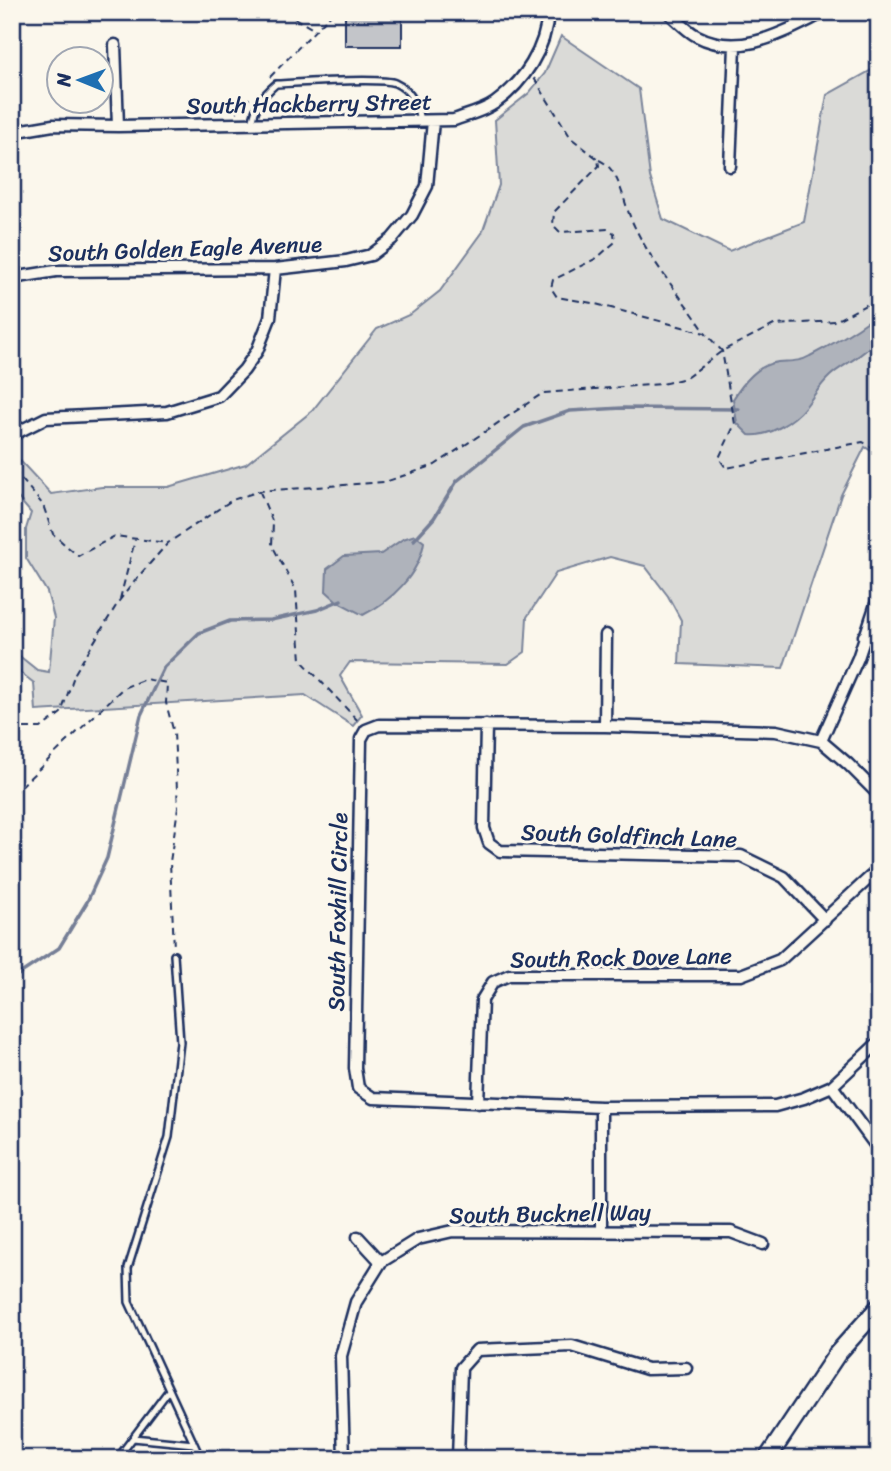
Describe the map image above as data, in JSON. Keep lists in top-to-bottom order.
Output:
{
  "streets": {
    "street": [
      "South Hackberry Street",
      "South Golden Eagle Avenue",
      "South Goldfinch Lane",
      "South Foxhill Circle",
      "South Rock Dove Lane",
      "South Bucknell Way"
    ]
  },
  "crossings": [
    ["South Hackberry Street", "South Golden Eagle Avenue"],
    ["South Goldfinch Lane", "South Rock Dove Lane"],
    ["South Foxhill Circle", "South Rock Dove Lane"]
  ],
  "north": "left"
}
